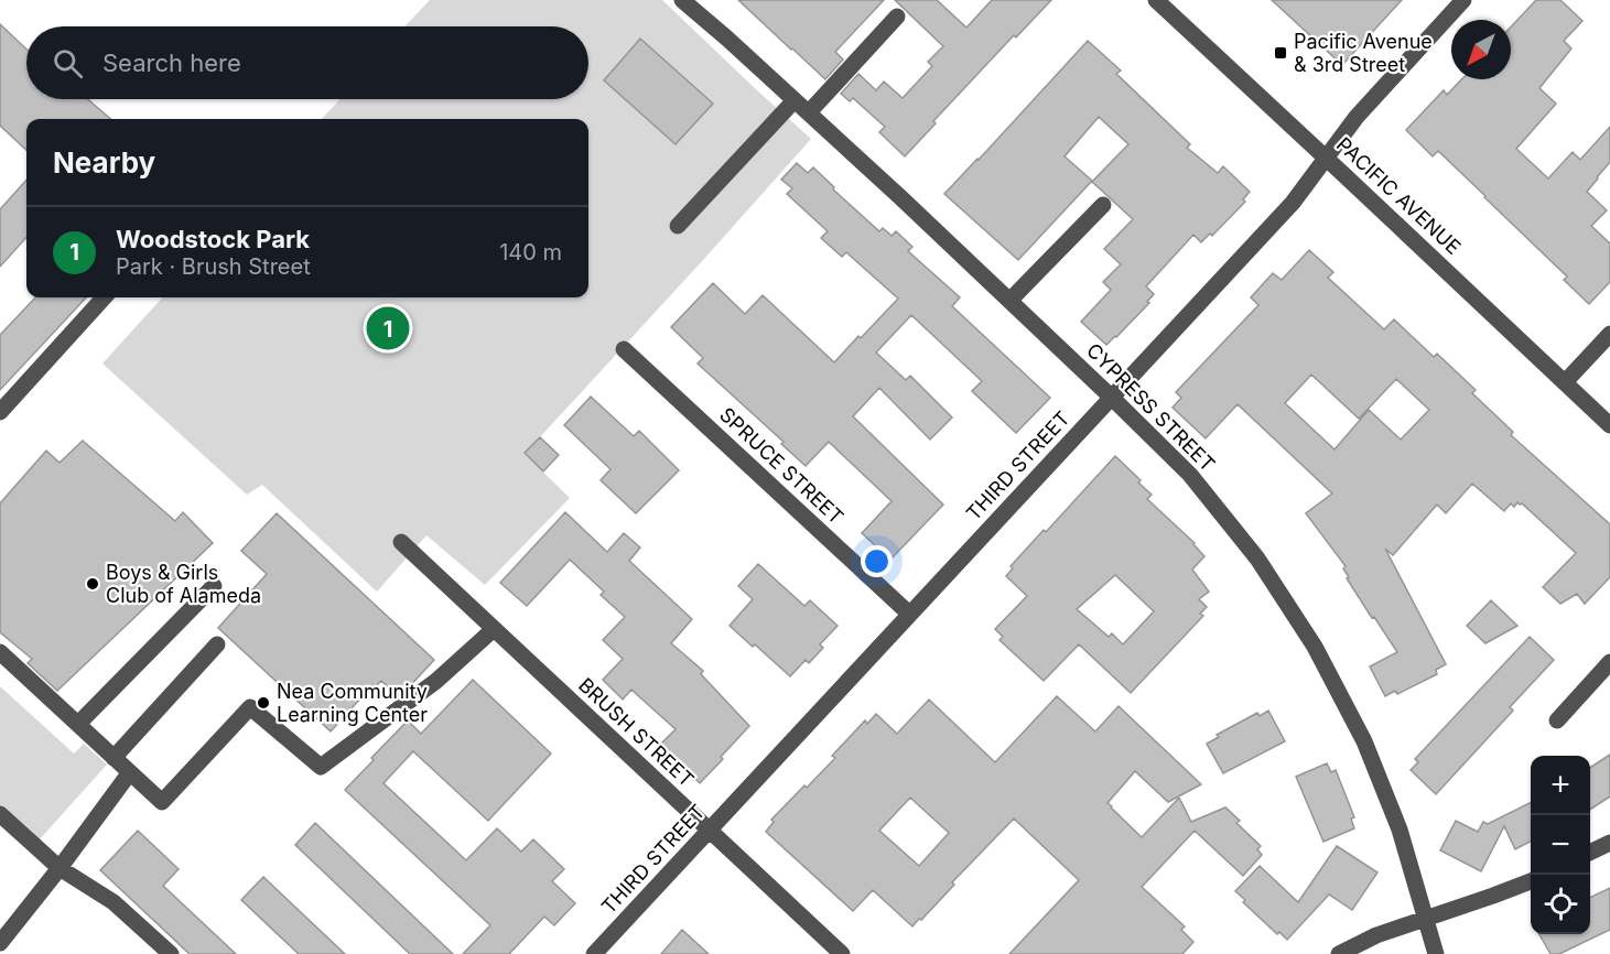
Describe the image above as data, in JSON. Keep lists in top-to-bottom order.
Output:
{
  "streets": {
    "street": [
      "PACIFIC AVENUE",
      "CYPRESS STREET",
      "SPRUCE STREET",
      "THIRD STREET",
      "BRUSH STREET"
    ]
  },
  "crossings": [
    ["PACIFIC AVENUE", "THIRD STREET"],
    ["CYPRESS STREET", "THIRD STREET"],
    ["SPRUCE STREET", "THIRD STREET"],
    ["THIRD STREET", "BRUSH STREET"]
  ],
  "places": {
    "transit": ["Pacific Avenue & 3rd Street"],
    "other": ["Boys & Girls Club of Alameda", "Nea Community Learning Center"]
  },
  "north": "bottom left",
  "page": {
    "search": "Search here",
    "heading": "Nearby",
    "list": [
      {
        "mark": "1",
        "name": "Woodstock Park",
        "note": "Park · Brush Street",
        "value": "140 m"
      }
    ],
    "pins": "1",
    "map_buttons": ["+", "−"]
  }
}
